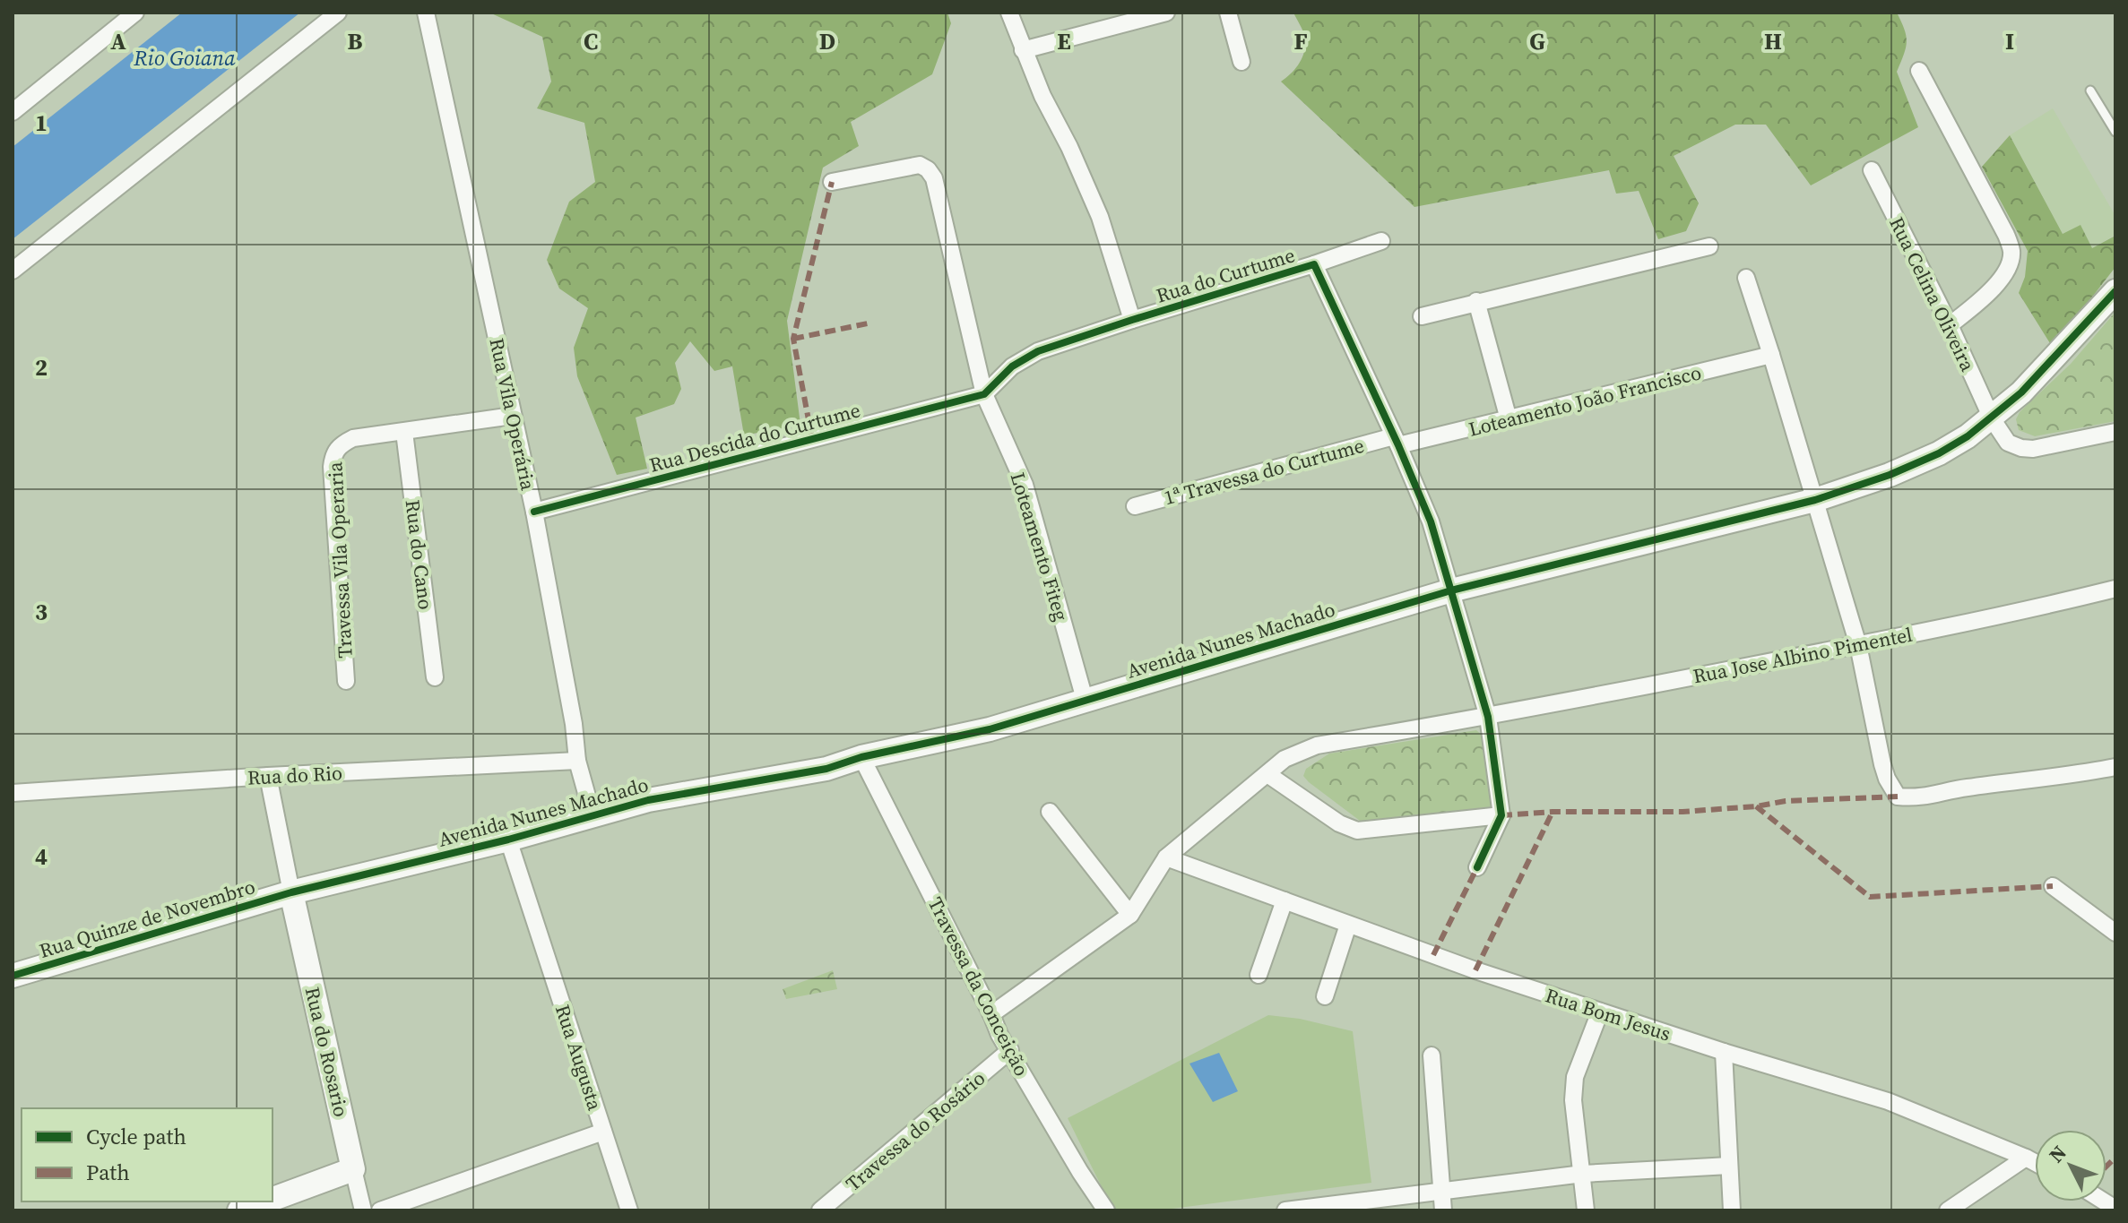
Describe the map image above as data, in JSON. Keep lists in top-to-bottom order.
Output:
{
  "streets": {
    "street": [
      "Rua do Curtume",
      "Rua Celina Oliveira",
      "Loteamento João Francisco",
      "Rua Vila Operária",
      "Rua Descida do Curtume",
      "1ª Travessa do Curtume",
      "Loteamento Fiteg",
      "Rua do Cano",
      "Travessa Vila Operaria",
      "Avenida Nunes Machado",
      "Rua Jose Albino Pimentel",
      "Rua do Rio",
      "Rua Quinze de Novembro",
      "Travessa da Conceição",
      "Rua Bom Jesus",
      "Rua do Rosario",
      "Rua Augusta",
      "Travessa do Rosário"
    ]
  },
  "crossings": [
    ["Rua do Curtume", "Loteamento João Francisco"],
    ["Rua do Curtume", "Rua Descida do Curtume"],
    ["Rua do Curtume", "1ª Travessa do Curtume"],
    ["Rua do Curtume", "Loteamento Fiteg"],
    ["Rua do Curtume", "Avenida Nunes Machado"],
    ["Rua do Curtume", "Rua Jose Albino Pimentel"],
    ["Rua Celina Oliveira", "Avenida Nunes Machado"],
    ["Loteamento João Francisco", "1ª Travessa do Curtume"],
    ["Rua Vila Operária", "Rua Descida do Curtume"],
    ["Rua Vila Operária", "Travessa Vila Operaria"],
    ["Rua Vila Operária", "Avenida Nunes Machado"],
    ["Rua Vila Operária", "Rua do Rio"],
    ["Rua Descida do Curtume", "Loteamento Fiteg"],
    ["Loteamento Fiteg", "Avenida Nunes Machado"],
    ["Rua do Cano", "Travessa Vila Operaria"],
    ["Avenida Nunes Machado", "Rua Quinze de Novembro"],
    ["Avenida Nunes Machado", "Travessa da Conceição"],
    ["Avenida Nunes Machado", "Rua do Rosario"],
    ["Avenida Nunes Machado", "Rua Augusta"],
    ["Rua Jose Albino Pimentel", "Rua Bom Jesus"],
    ["Rua Quinze de Novembro", "Rua do Rosario"],
    ["Travessa da Conceição", "Travessa do Rosário"]
  ],
  "water": ["Rio Goiana"],
  "legend": ["Cycle path", "Path"],
  "north": "top left",
  "grid": {
    "columns": [
      "A",
      "B",
      "C",
      "D",
      "E",
      "F",
      "G",
      "H",
      "I"
    ],
    "rows": [
      "1",
      "2",
      "3",
      "4"
    ]
  }
}
